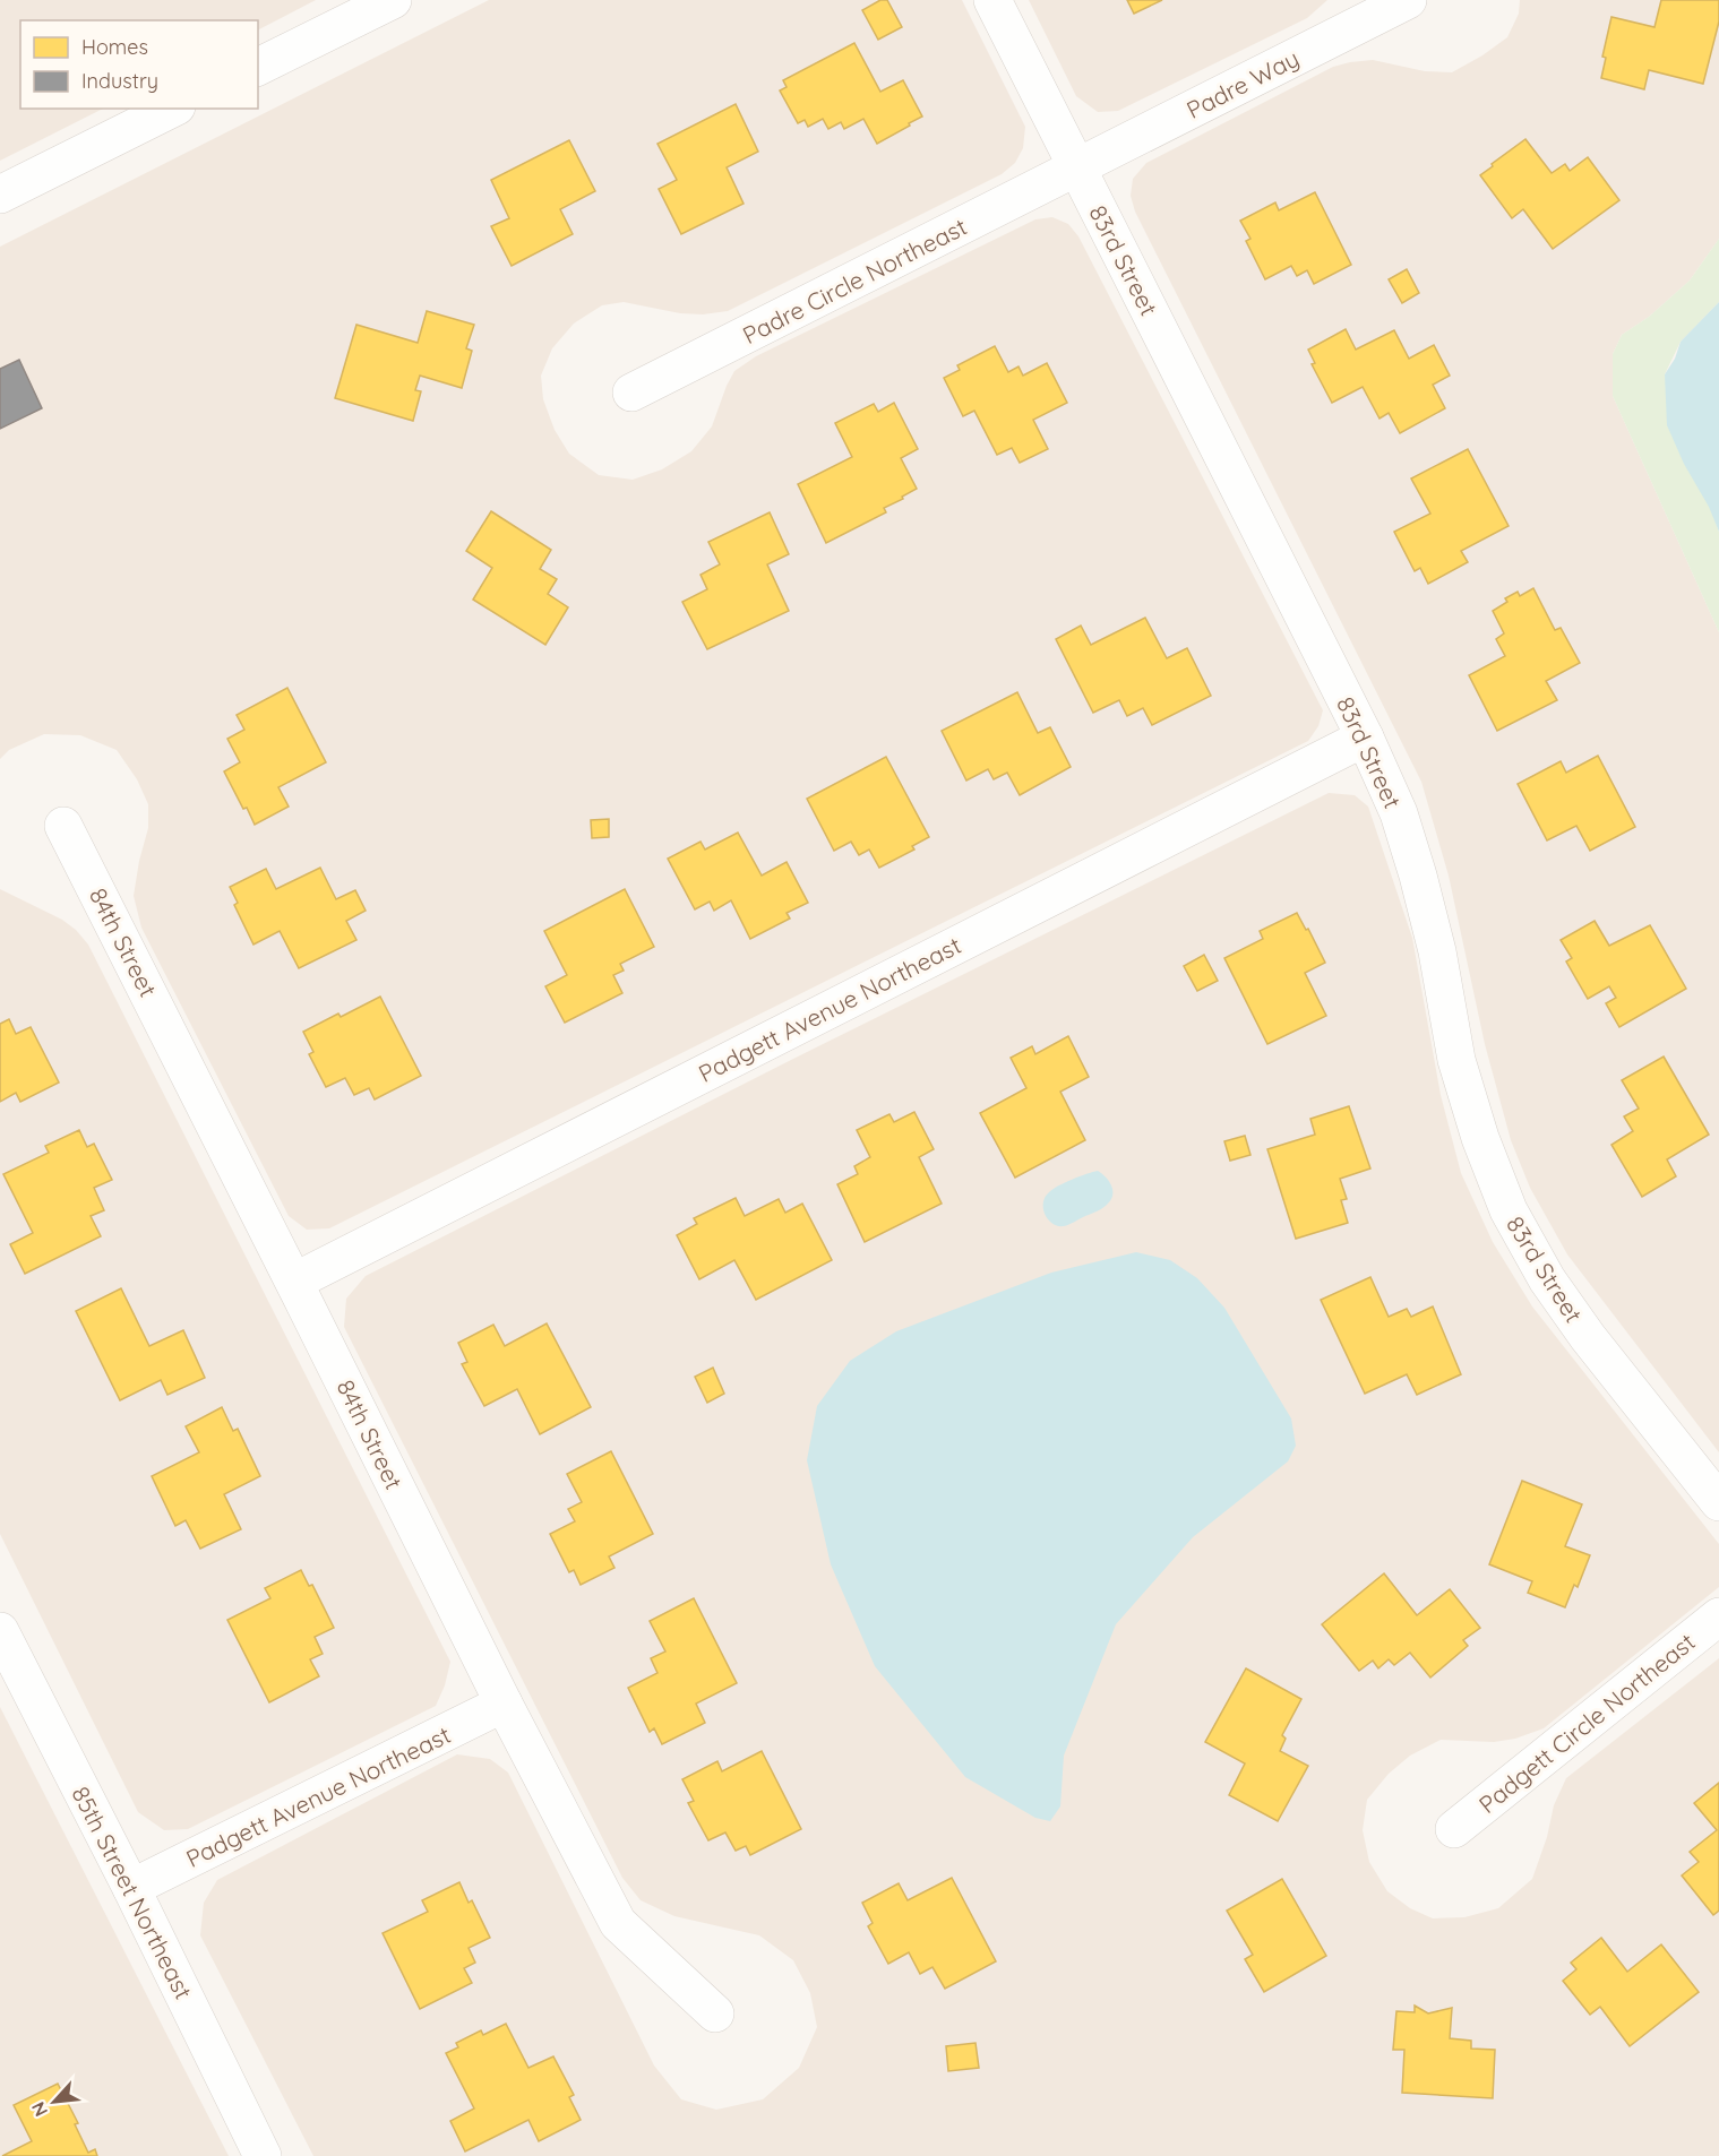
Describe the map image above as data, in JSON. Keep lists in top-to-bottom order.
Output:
{
  "streets": {
    "street": [
      "Padre Way",
      "83rd Street",
      "Padre Circle Northeast",
      "84th Street",
      "Padgett Avenue Northeast",
      "Padgett Circle Northeast",
      "85th Street Northeast"
    ]
  },
  "crossings": [
    ["Padre Way", "83rd Street"],
    ["Padre Way", "Padre Circle Northeast"],
    ["83rd Street", "Padre Circle Northeast"],
    ["83rd Street", "Padgett Avenue Northeast"],
    ["84th Street", "Padgett Avenue Northeast"],
    ["Padgett Avenue Northeast", "85th Street Northeast"]
  ],
  "legend": ["Homes", "Industry"],
  "north": "bottom left"
}
